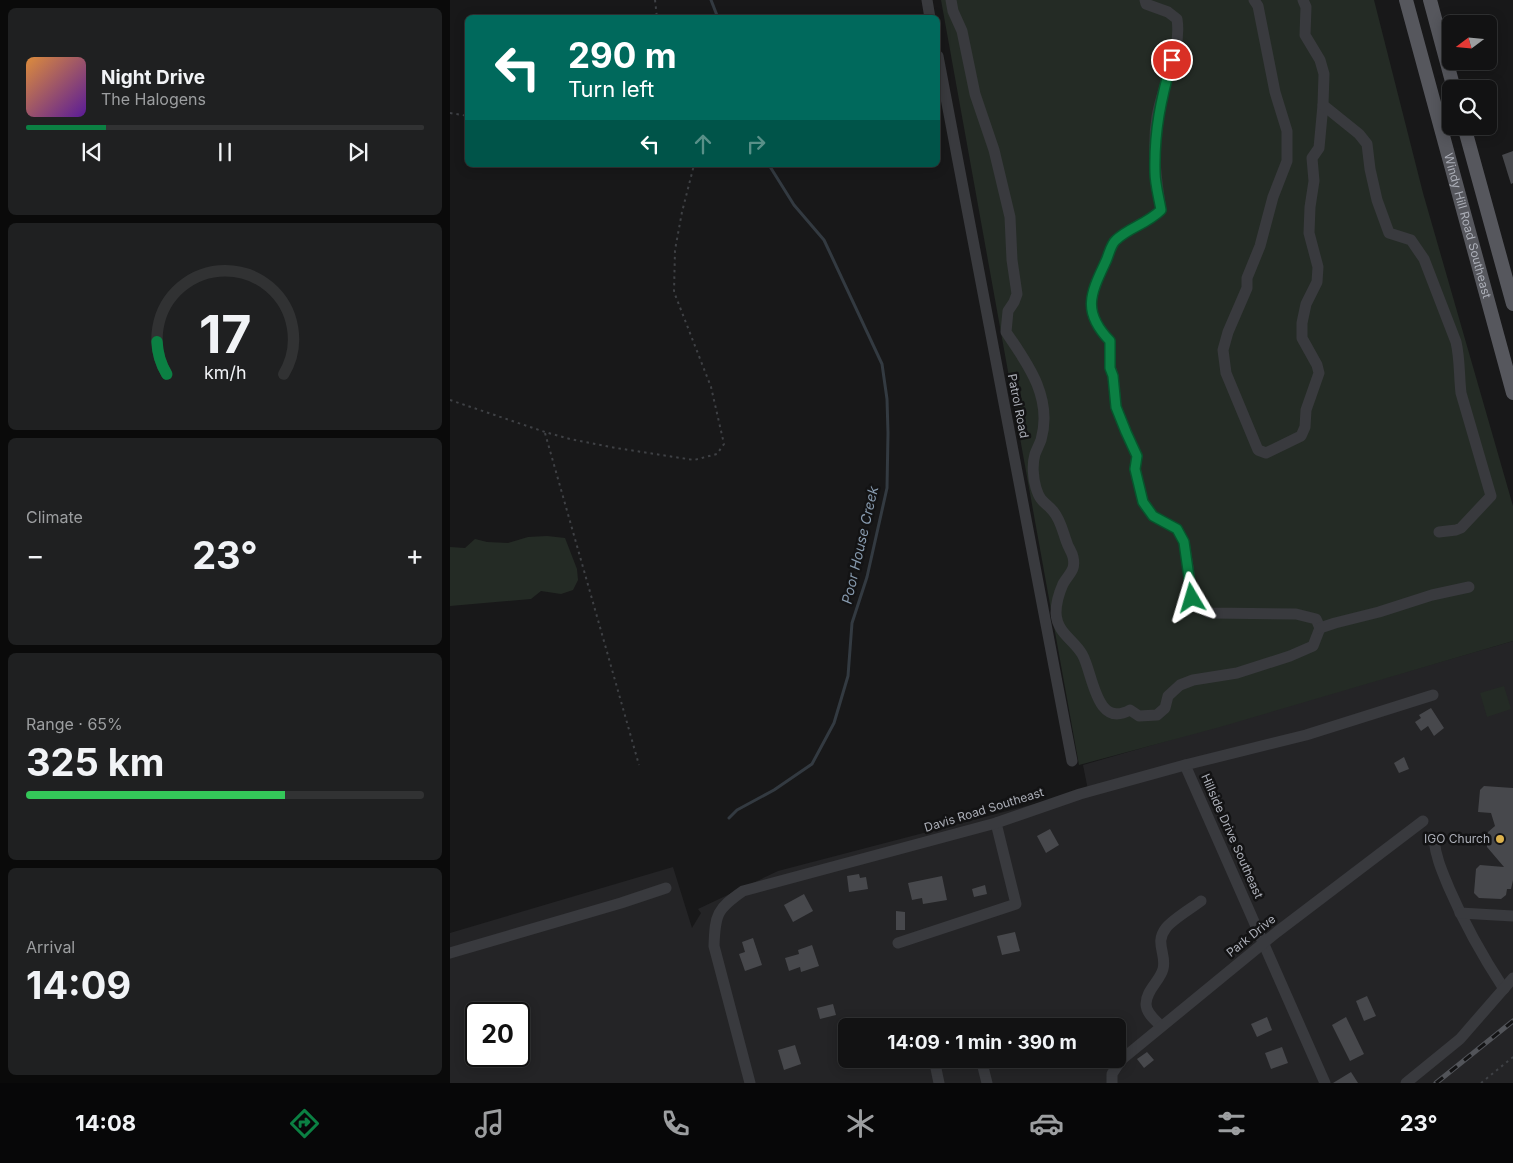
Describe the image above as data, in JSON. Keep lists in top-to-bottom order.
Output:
{
  "streets": {
    "main road": ["Windy Hill Road Southeast"],
    "street": [
      "Patrol Road",
      "Davis Road Southeast",
      "Hillside Drive Southeast",
      "Park Drive"
    ]
  },
  "crossings": [
    ["Davis Road Southeast", "Hillside Drive Southeast"],
    ["Hillside Drive Southeast", "Park Drive"]
  ],
  "water": ["Poor House Creek"],
  "places": ["IGO Church"],
  "north": "left",
  "page": {
    "turn": ["290 m", "Turn left"],
    "song": ["Night Drive", "The Halogens"],
    "tile": [
      "Climate",
      ["Range · 65%", "325 km"],
      ["Arrival", "14:09"]
    ],
    "heat": ["−", "23°", "+"],
    "limit": "20",
    "trip": "14:09 · 1 min · 390 m",
    "tabs": ["14:08", "23°"],
    "gauge": ["17", "km/h"]
  }
}
